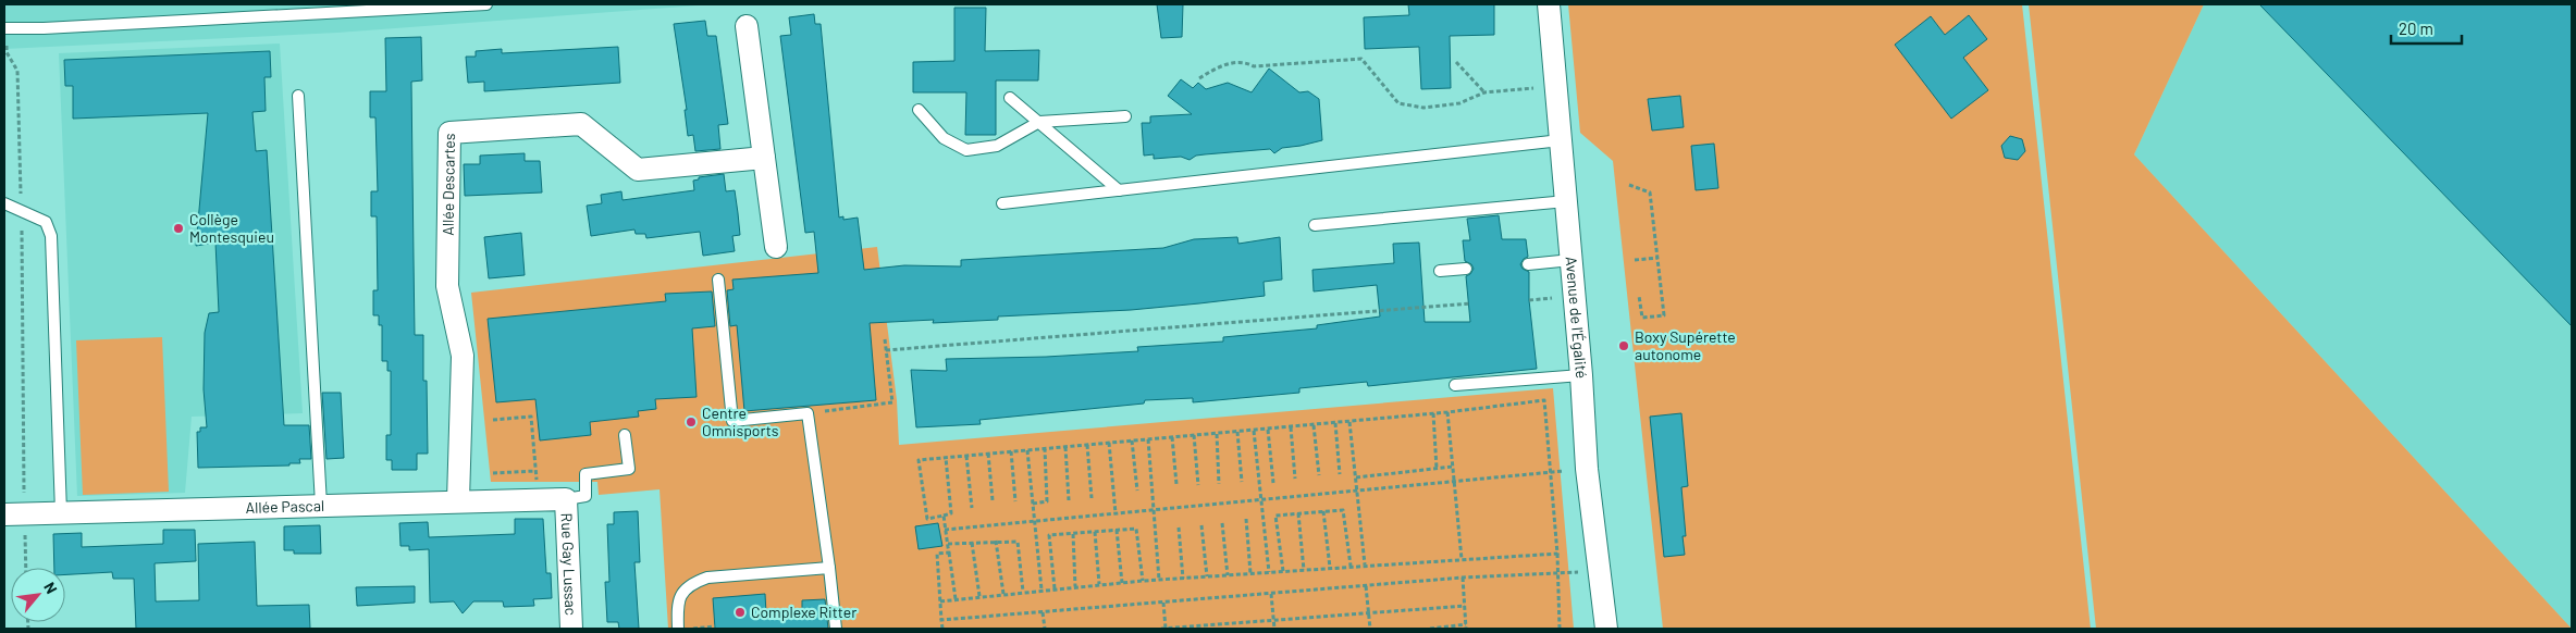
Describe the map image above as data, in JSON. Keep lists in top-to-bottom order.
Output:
{
  "streets": {
    "street": [
      "Allée Descartes",
      "Avenue de l'Égalité",
      "Allée Pascal",
      "Rue Gay Lussac"
    ]
  },
  "crossings": [
    ["Allée Descartes", "Allée Pascal"],
    ["Allée Pascal", "Rue Gay Lussac"]
  ],
  "places": [
    "Collège Montesquieu",
    "Boxy Supérette autonome",
    "Centre Omnisports",
    "Complexe Ritter"
  ],
  "scale_bar": "20 m",
  "north": "top right"
}
